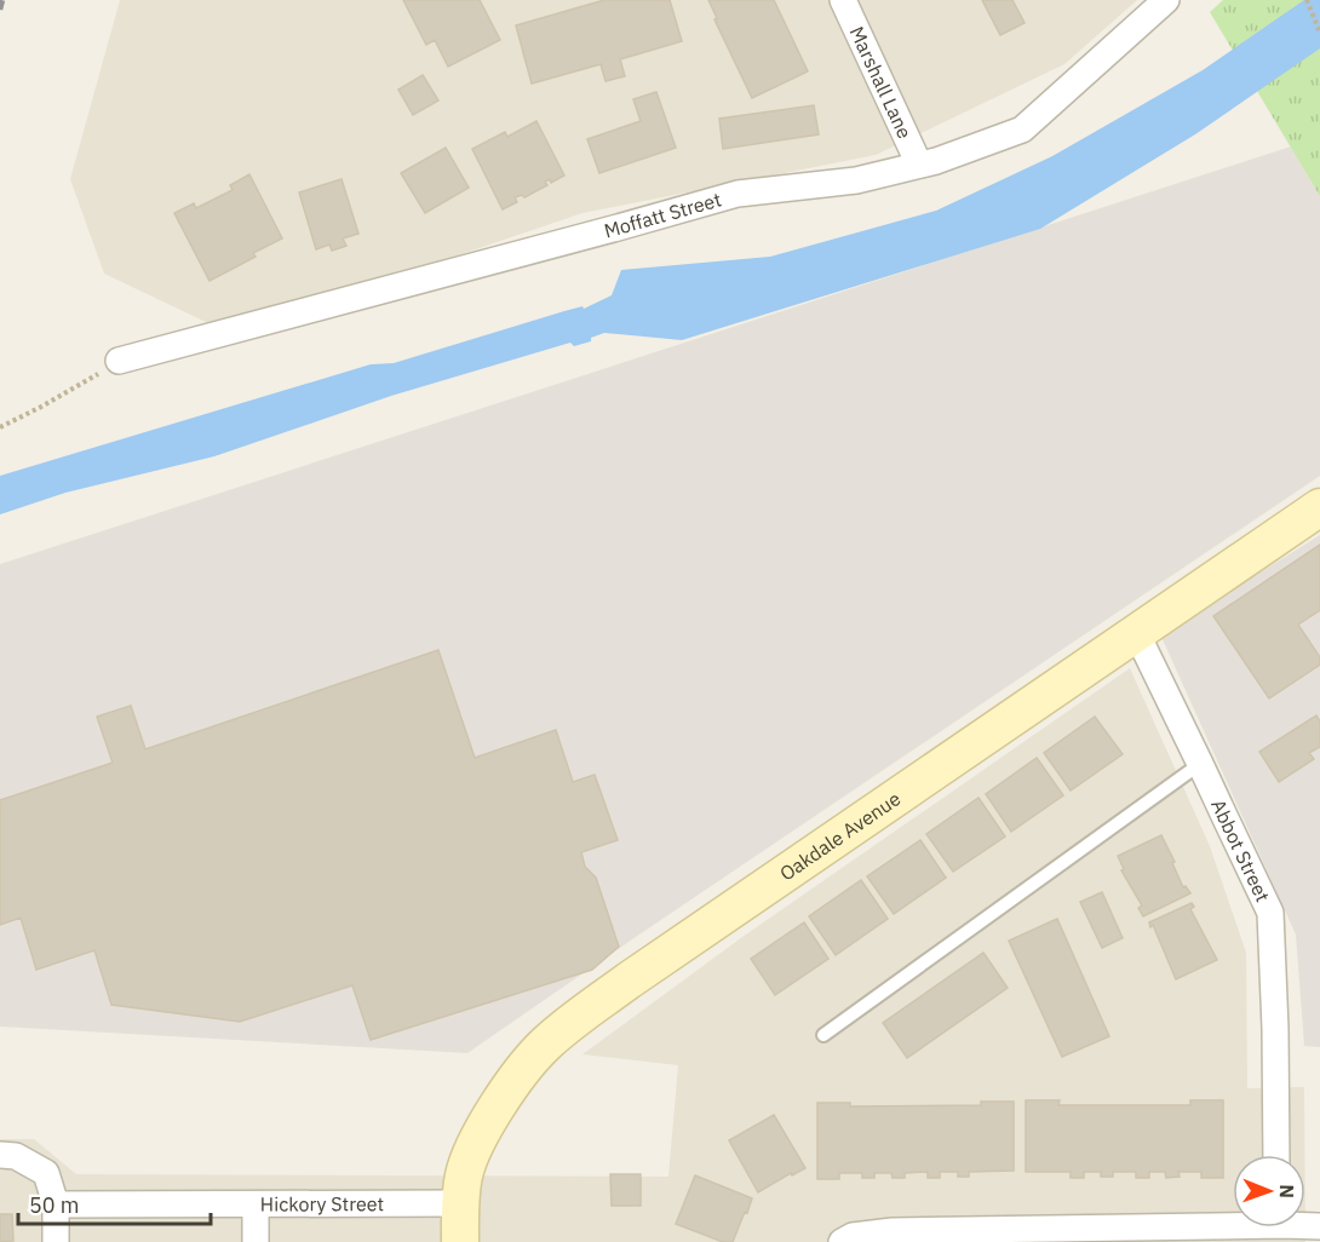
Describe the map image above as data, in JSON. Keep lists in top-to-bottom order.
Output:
{
  "streets": {
    "street": [
      "Marshall Lane",
      "Moffatt Street",
      "Oakdale Avenue",
      "Abbot Street",
      "Hickory Street"
    ]
  },
  "crossings": [
    ["Marshall Lane", "Moffatt Street"],
    ["Oakdale Avenue", "Abbot Street"],
    ["Oakdale Avenue", "Hickory Street"]
  ],
  "scale_bar": "50 m",
  "north": "right"
}
